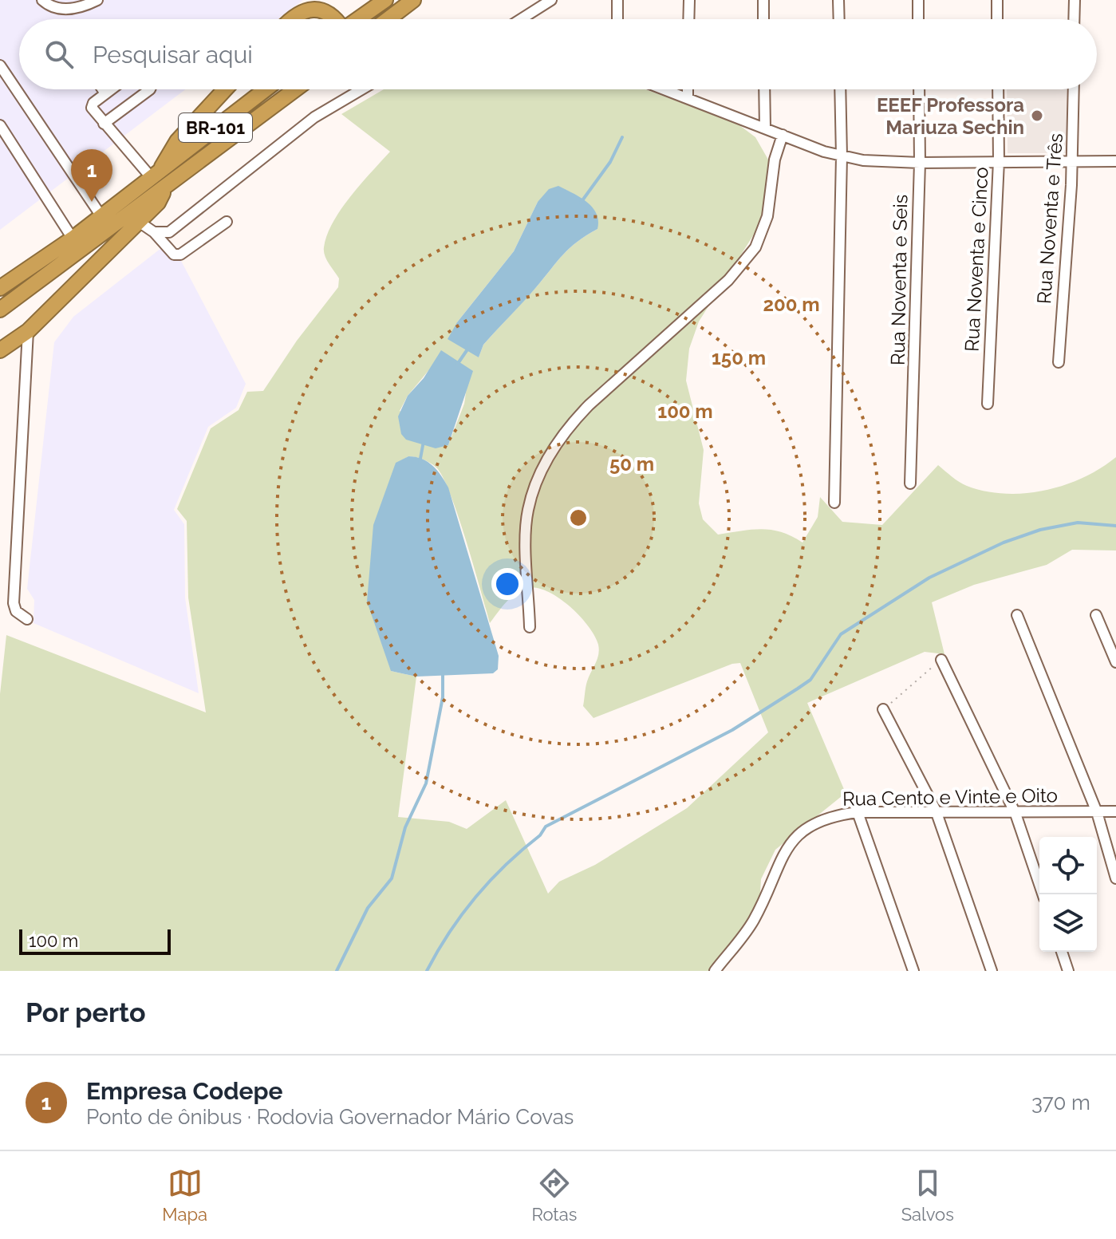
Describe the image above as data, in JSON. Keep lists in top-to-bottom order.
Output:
{
  "streets": {
    "highway": ["BR-101"],
    "street": [
      "Rua Noventa e Três",
      "Rua Noventa e Cinco",
      "Rua Noventa e Seis",
      "Rua Cento e Vinte e Oito"
    ]
  },
  "places": ["EEEF Professora Mariuza Sechin"],
  "scale_bar": "100 m",
  "page": {
    "search": "Pesquisar aqui",
    "pins": "1",
    "scale": "100 m",
    "heading": "Por perto",
    "list": [
      {
        "mark": "1",
        "name": "Empresa Codepe",
        "note": "Ponto de ônibus · Rodovia Governador Mário Covas",
        "value": "370 m"
      }
    ],
    "nav": ["Mapa", "Rotas", "Salvos"]
  },
  "rings": [
    "200 m",
    "150 m",
    "100 m",
    "50 m"
  ]
}
